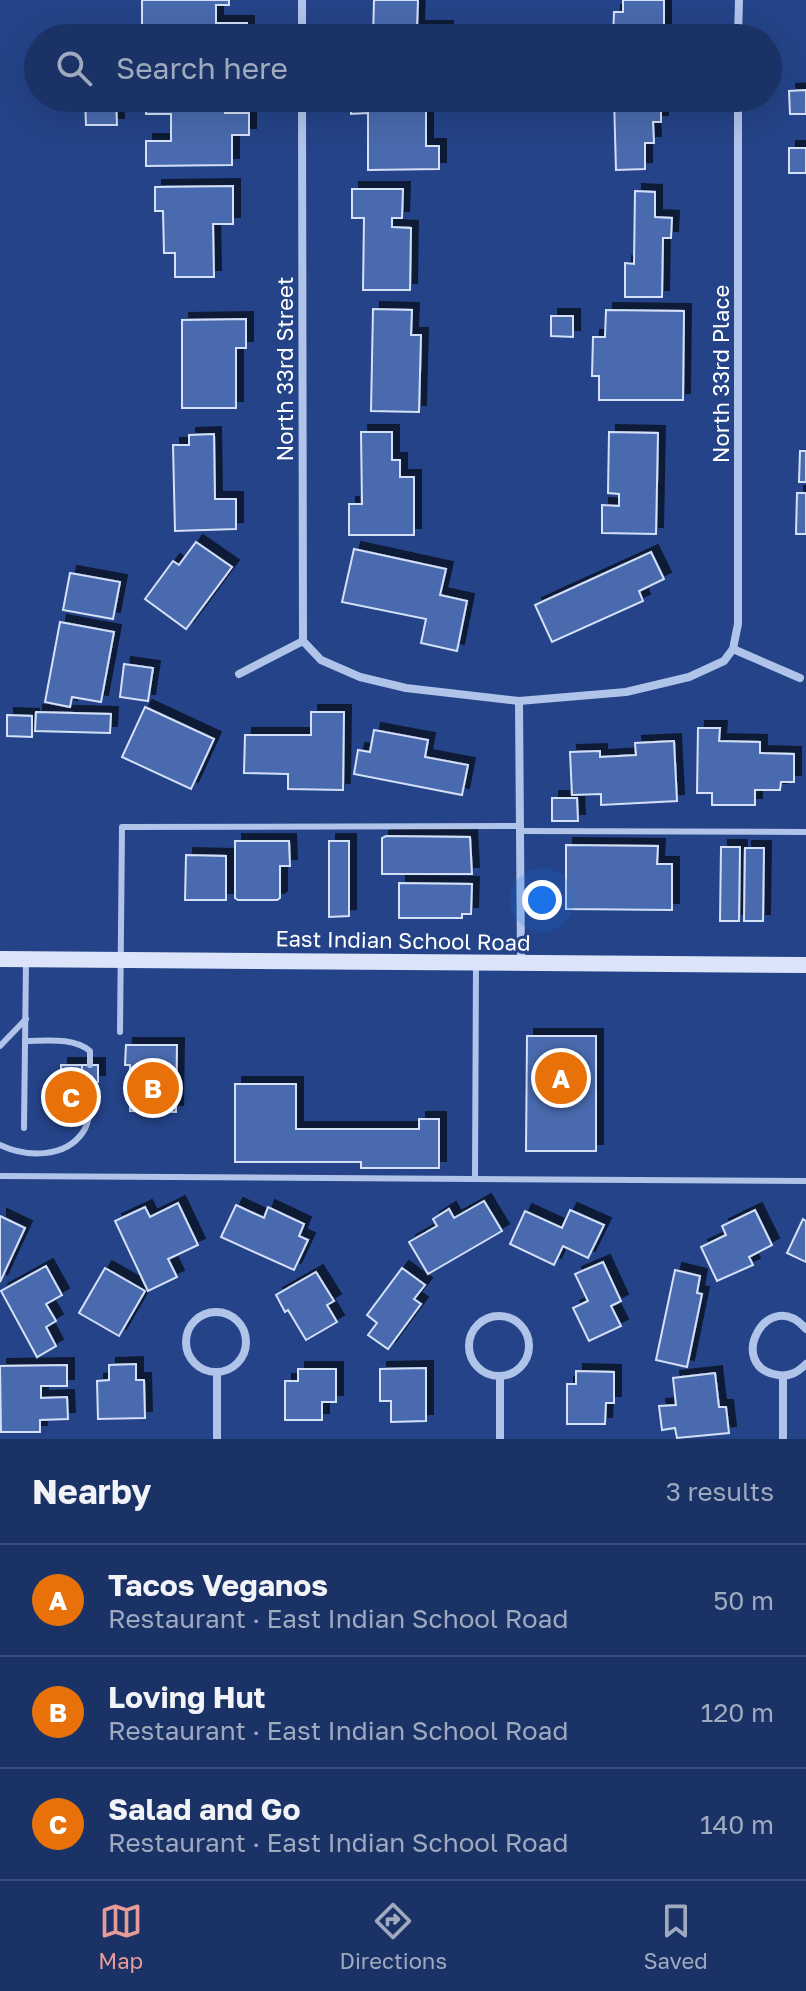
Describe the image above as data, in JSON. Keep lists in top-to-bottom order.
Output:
{
  "streets": {
    "main road": ["East Indian School Road"],
    "street": ["North 33rd Street", "North 33rd Place"]
  },
  "page": {
    "search": "Search here",
    "pins": ["A", "B", "C"],
    "heading": ["Nearby", "3 results"],
    "list": [
      {
        "mark": "A",
        "name": "Tacos Veganos",
        "note": "Restaurant · East Indian School Road",
        "value": "50 m"
      },
      {
        "mark": "B",
        "name": "Loving Hut",
        "note": "Restaurant · East Indian School Road",
        "value": "120 m"
      },
      {
        "mark": "C",
        "name": "Salad and Go",
        "note": "Restaurant · East Indian School Road",
        "value": "140 m"
      }
    ],
    "nav": ["Map", "Directions", "Saved"]
  }
}
